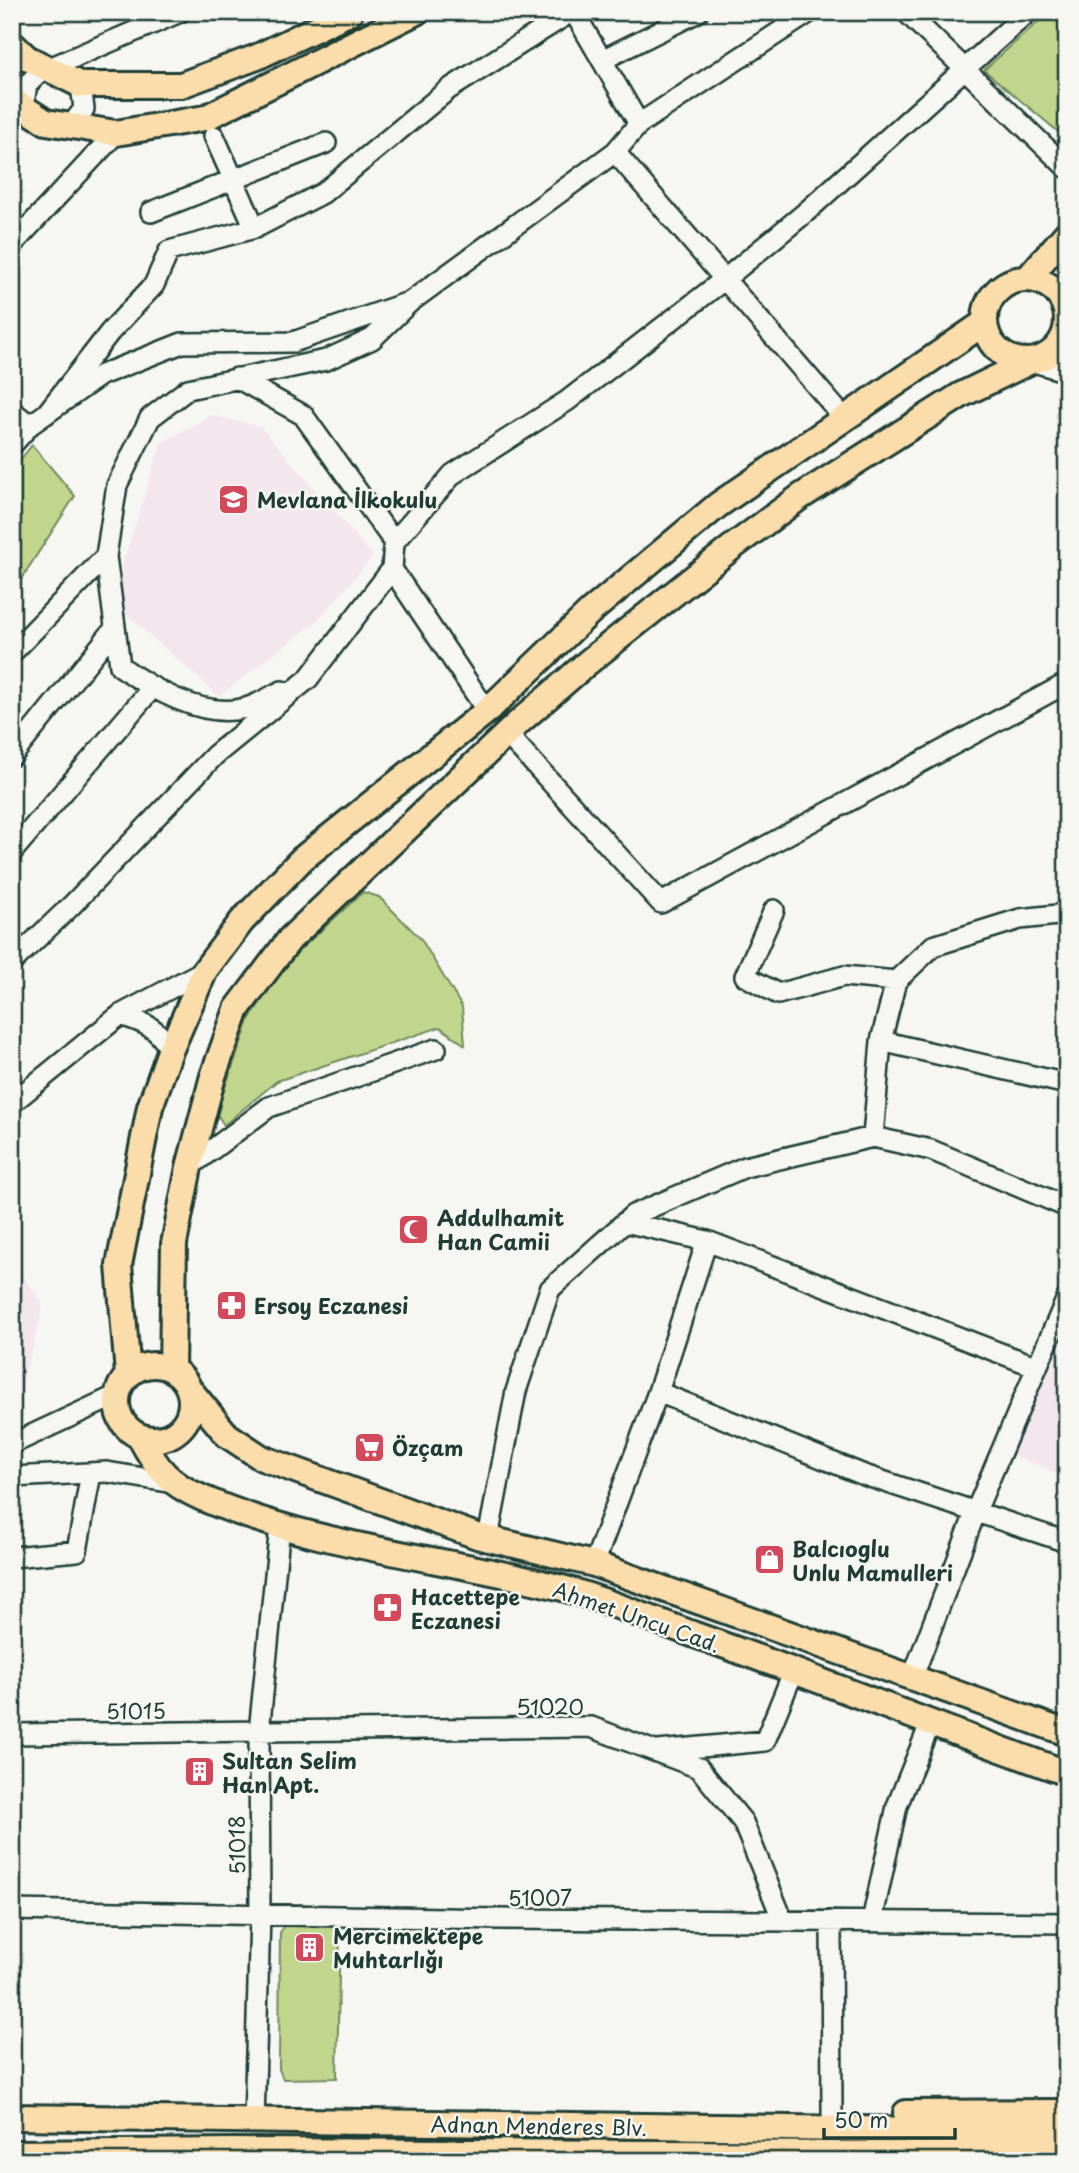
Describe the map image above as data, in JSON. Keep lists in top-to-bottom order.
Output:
{
  "streets": {
    "main road": ["Ahmet Uncu Cad.", "Adnan Menderes Blv."],
    "street": [
      "51020",
      "51015",
      "51018",
      "51007"
    ]
  },
  "crossings": [
    ["Ahmet Uncu Cad.", "51018"],
    ["51020", "51015"],
    ["51020", "51018"],
    ["51020", "51007"],
    ["51015", "51018"],
    ["51018", "51007"],
    ["51018", "Adnan Menderes Blv."]
  ],
  "places": {
    "school or university": ["Mevlana İlkokulu"],
    "mosque": ["Addulhamit Han Camii"],
    "pharmacy": ["Ersoy Eczanesi", "Hacettepe Eczanesi"],
    "supermarket": ["Özçam"],
    "shop": ["Balcıoglu Unlu Mamulleri"],
    "building": ["Sultan Selim Han Apt.", "Mercimektepe Muhtarlığı"]
  },
  "scale_bar": "50 m"
}
